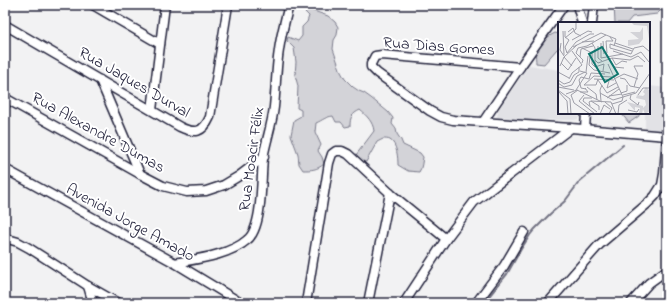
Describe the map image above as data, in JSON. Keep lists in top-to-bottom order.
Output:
{
  "streets": {
    "street": [
      "Rua Dias Gomes",
      "Rua Jaques Durval",
      "Rua Alexandre Dumas",
      "Rua Moacir Félix",
      "Avenida Jorge Amado"
    ]
  },
  "crossings": [
    ["Rua Alexandre Dumas", "Rua Moacir Félix"],
    ["Rua Moacir Félix", "Avenida Jorge Amado"]
  ]
}
